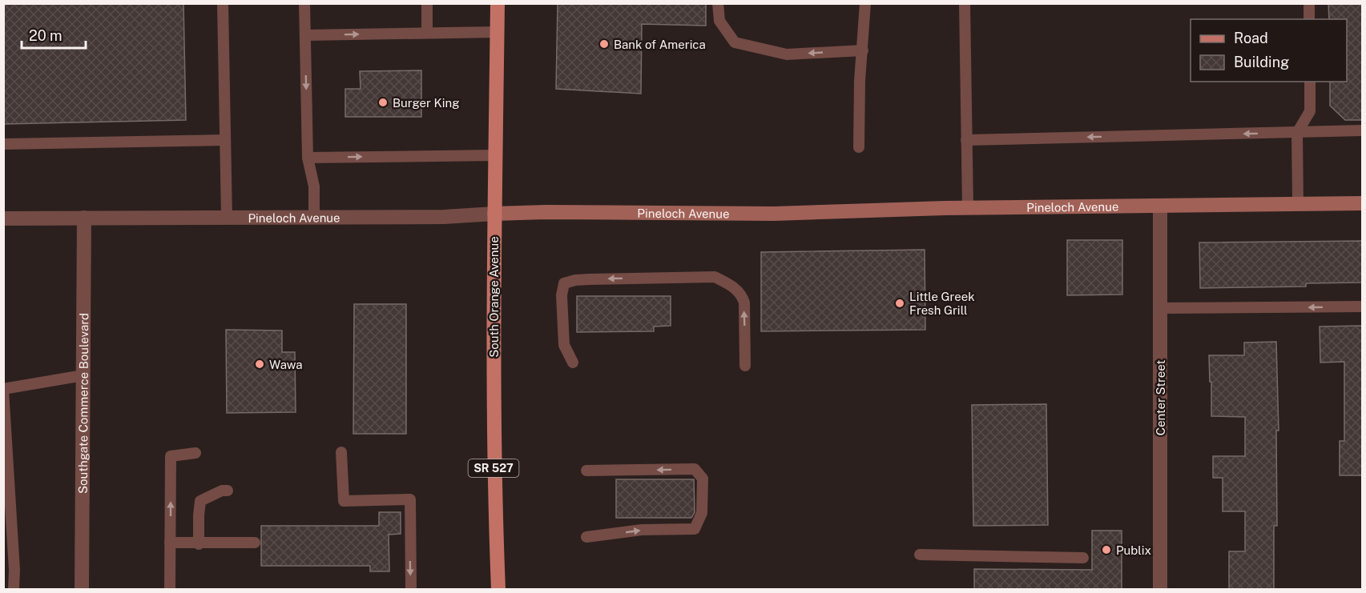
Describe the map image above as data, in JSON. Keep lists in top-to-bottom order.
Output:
{
  "streets": {
    "main road": ["South Orange Avenue", "SR 527"],
    "street": ["Pineloch Avenue", "Center Street", "Southgate Commerce Boulevard"]
  },
  "crossings": [
    ["Pineloch Avenue", "South Orange Avenue"],
    ["Pineloch Avenue", "Center Street"],
    ["Pineloch Avenue", "Southgate Commerce Boulevard"]
  ],
  "places": [
    "Bank of America",
    "Burger King",
    "Little Greek Fresh Grill",
    "Wawa",
    "Publix"
  ],
  "legend": ["Road", "Building"],
  "scale_bar": "20 m"
}
